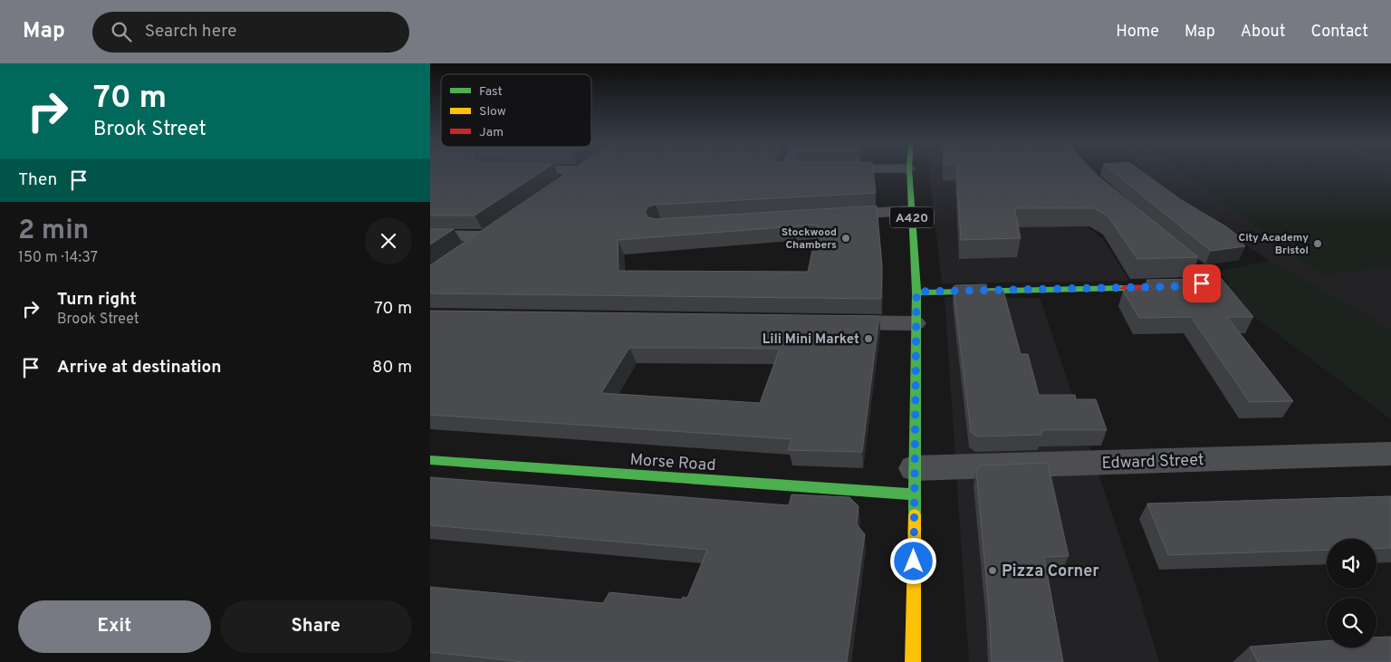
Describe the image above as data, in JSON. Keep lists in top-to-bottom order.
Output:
{
  "streets": {
    "street": ["A420", "Edward Street", "Morse Road"]
  },
  "crossings": [
    ["A420", "Edward Street"],
    ["A420", "Morse Road"],
    ["Edward Street", "Morse Road"]
  ],
  "places": [
    "Stockwood Chambers",
    "City Academy Bristol",
    "Lili Mini Market",
    "Pizza Corner"
  ],
  "legend": ["Fast", "Slow", "Jam"],
  "page": {
    "header": "Map",
    "search": "Search here",
    "nav": [
      "Home",
      "Map",
      "About",
      "Contact"
    ],
    "turn": ["70 m", "Brook Street"],
    "then": "Then",
    "heading": ["2 min", "150 m · 14:37"],
    "list": [
      {
        "name": "Turn right",
        "note": "Brook Street",
        "value": "70 m"
      },
      {
        "name": "Arrive at destination",
        "value": "80 m"
      }
    ],
    "buttons": ["Exit", "Share"]
  }
}
